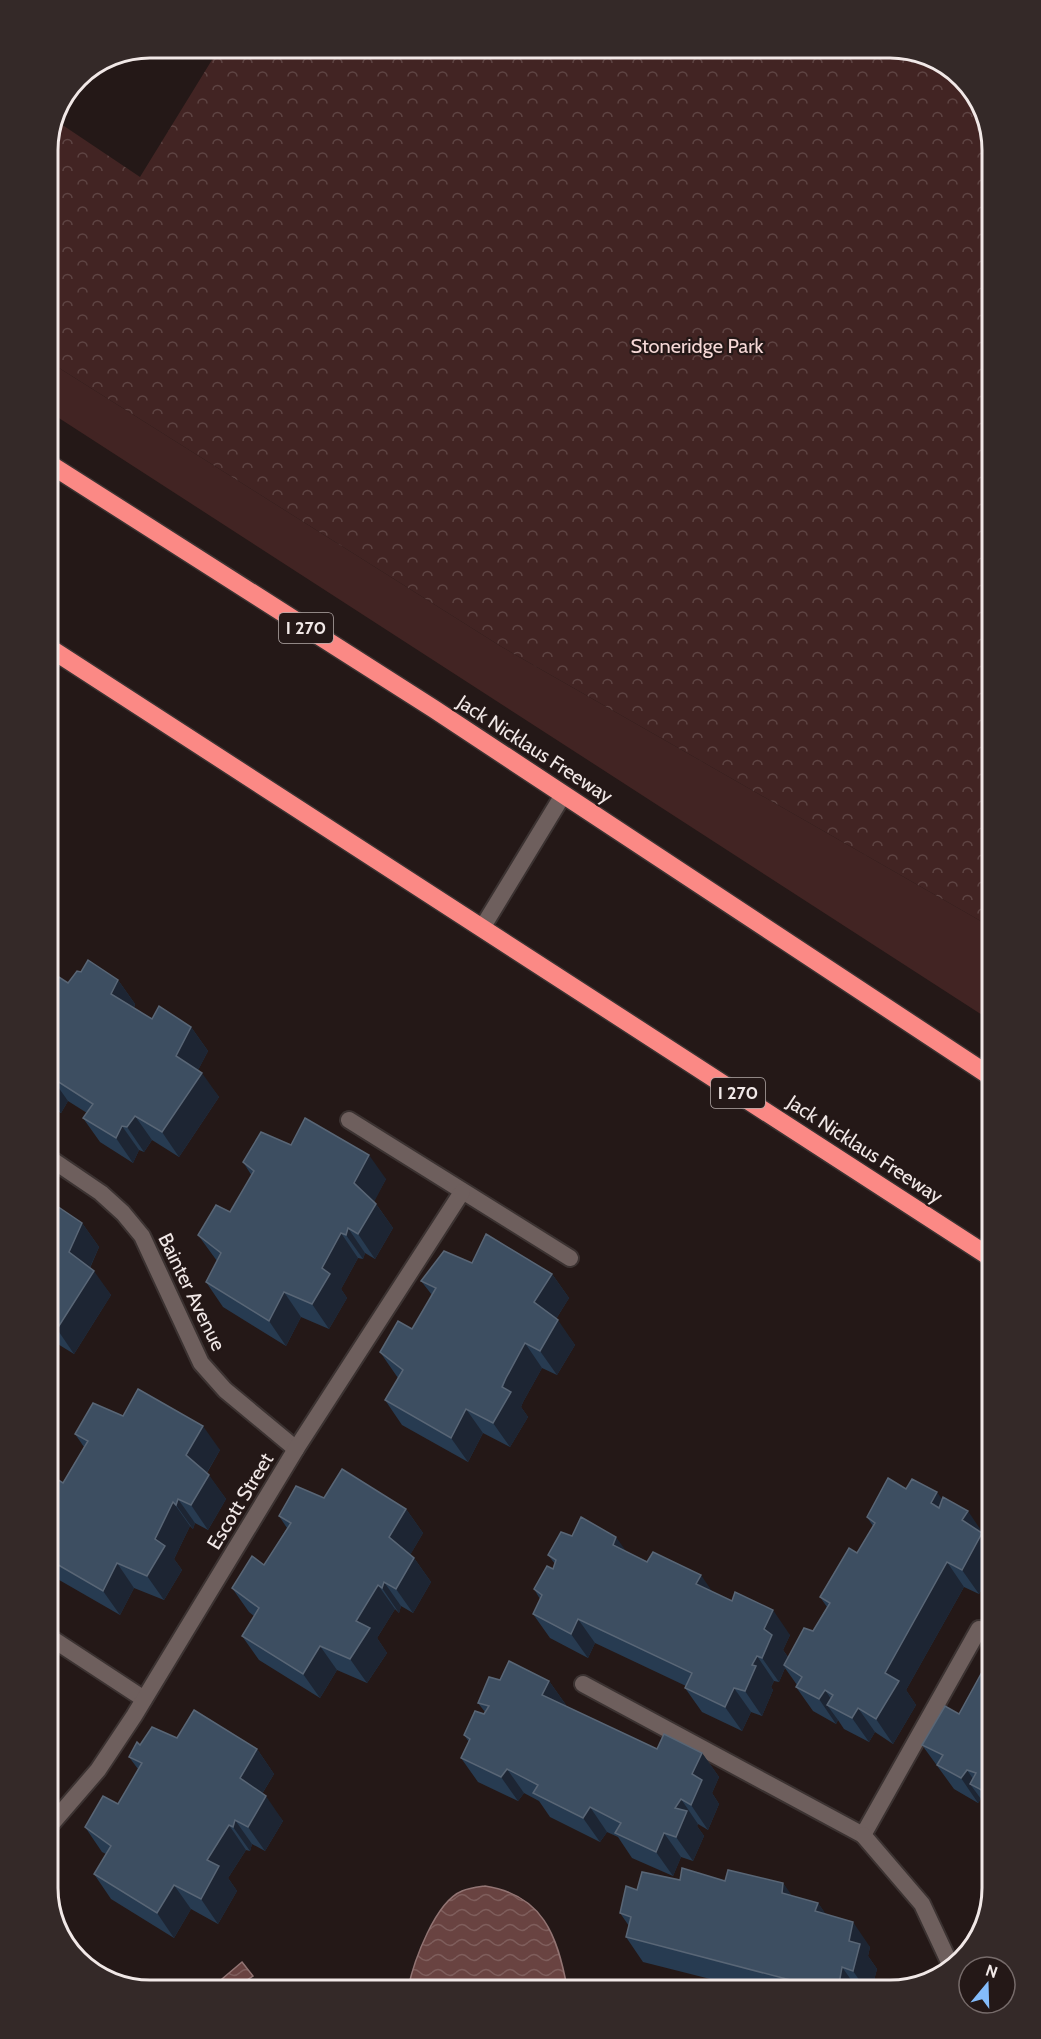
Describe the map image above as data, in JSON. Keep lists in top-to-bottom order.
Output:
{
  "streets": {
    "highway": ["I 270", "Jack Nicklaus Freeway"],
    "street": ["Bainter Avenue", "Escott Street"]
  },
  "crossings": [
    ["Bainter Avenue", "Escott Street"]
  ],
  "parks": ["Stoneridge Park"],
  "north": "top"
}
